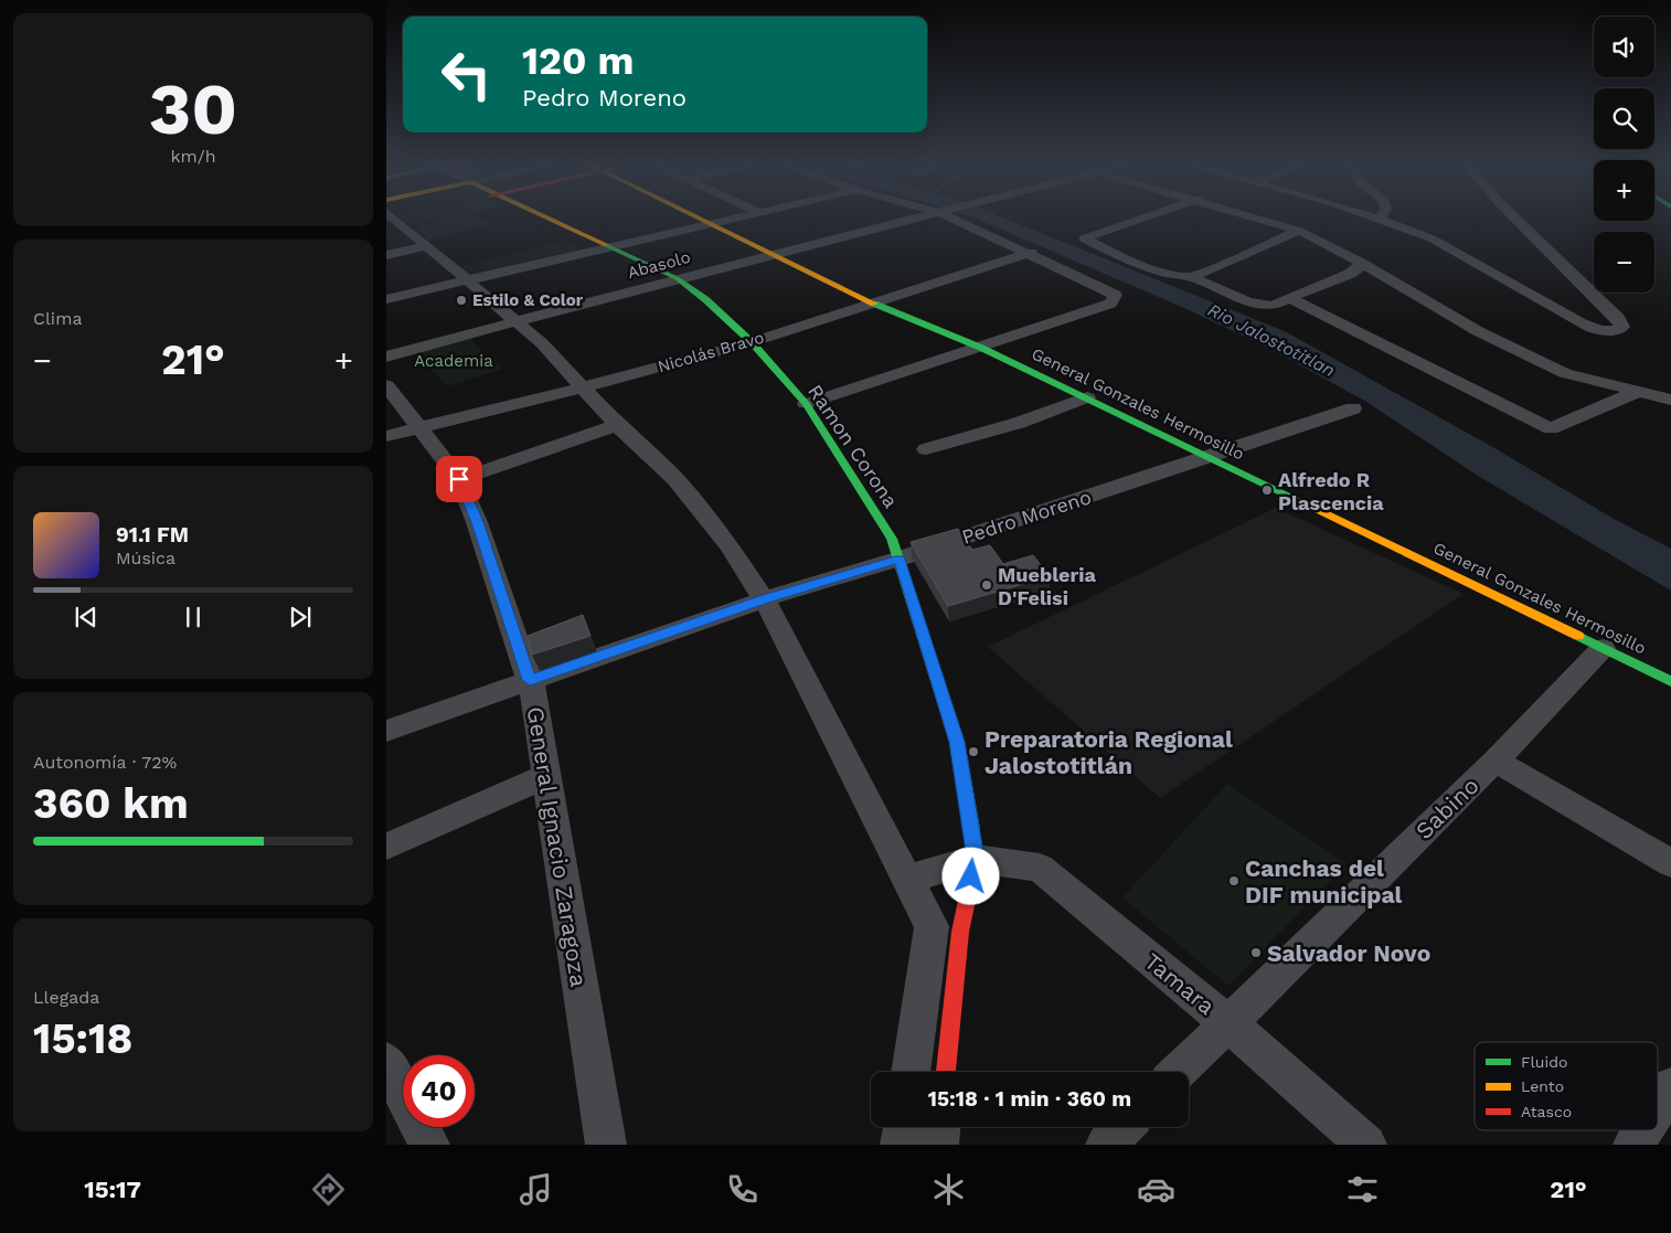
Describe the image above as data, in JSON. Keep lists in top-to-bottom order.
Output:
{
  "streets": {
    "street": [
      "Abasolo",
      "Nicolás Bravo",
      "General Gonzales Hermosillo",
      "Ramon Corona",
      "Pedro Moreno",
      "Sabino",
      "General Ignacio Zaragoza",
      "Tamara"
    ]
  },
  "crossings": [
    ["Abasolo", "General Gonzales Hermosillo"],
    ["Abasolo", "Ramon Corona"],
    ["Nicolás Bravo", "General Gonzales Hermosillo"],
    ["Nicolás Bravo", "Ramon Corona"],
    ["Nicolás Bravo", "General Ignacio Zaragoza"],
    ["General Gonzales Hermosillo", "Pedro Moreno"],
    ["General Gonzales Hermosillo", "Sabino"],
    ["Ramon Corona", "Pedro Moreno"],
    ["Ramon Corona", "Tamara"],
    ["Pedro Moreno", "General Ignacio Zaragoza"],
    ["Sabino", "Tamara"]
  ],
  "water": ["Rio Jalostotitlan"],
  "parks": ["Academia"],
  "places": [
    "Estilo & Color",
    "Alfredo R Plascencia",
    "Muebleria D'Felisi",
    "Preparatoria Regional Jalostotitlán",
    "Canchas del DIF municipal",
    "Salvador Novo"
  ],
  "legend": ["Fluido", "Lento", "Atasco"],
  "page": {
    "tile": [
      ["30", "km/h"],
      "Clima",
      ["Autonomía · 72%", "360 km"],
      ["Llegada", "15:18"]
    ],
    "map_buttons": ["+", "−"],
    "turn": ["120 m", "Pedro Moreno"],
    "heat": ["−", "21°", "+"],
    "song": ["91.1 FM", "Música"],
    "limit": "40",
    "trip": "15:18 · 1 min · 360 m",
    "tabs": ["15:17", "21°"]
  }
}
